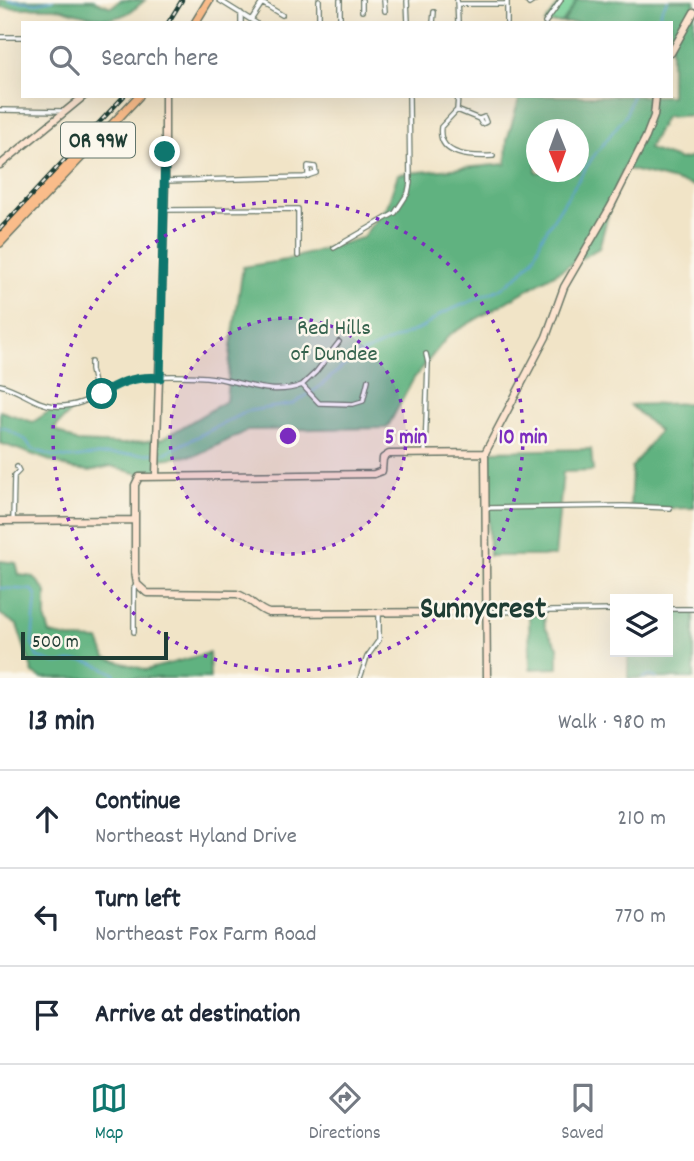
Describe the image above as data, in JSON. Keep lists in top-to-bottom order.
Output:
{
  "streets": {
    "main road": ["OR 99W"]
  },
  "districts": ["Sunnycrest"],
  "parks": ["Red Hills of Dundee"],
  "scale_bar": "500 m",
  "north": "bottom",
  "page": {
    "search": "Search here",
    "scale": "500 m",
    "heading": ["13 min", "Walk · 980 m"],
    "list": [
      ["Continue", "Northeast Hyland Drive", "210 m"],
      ["Turn left", "Northeast Fox Farm Road", "770 m"],
      "Arrive at destination"
    ],
    "nav": ["Map", "Directions", "Saved"]
  },
  "rings": ["5 min", "10 min"]
}
